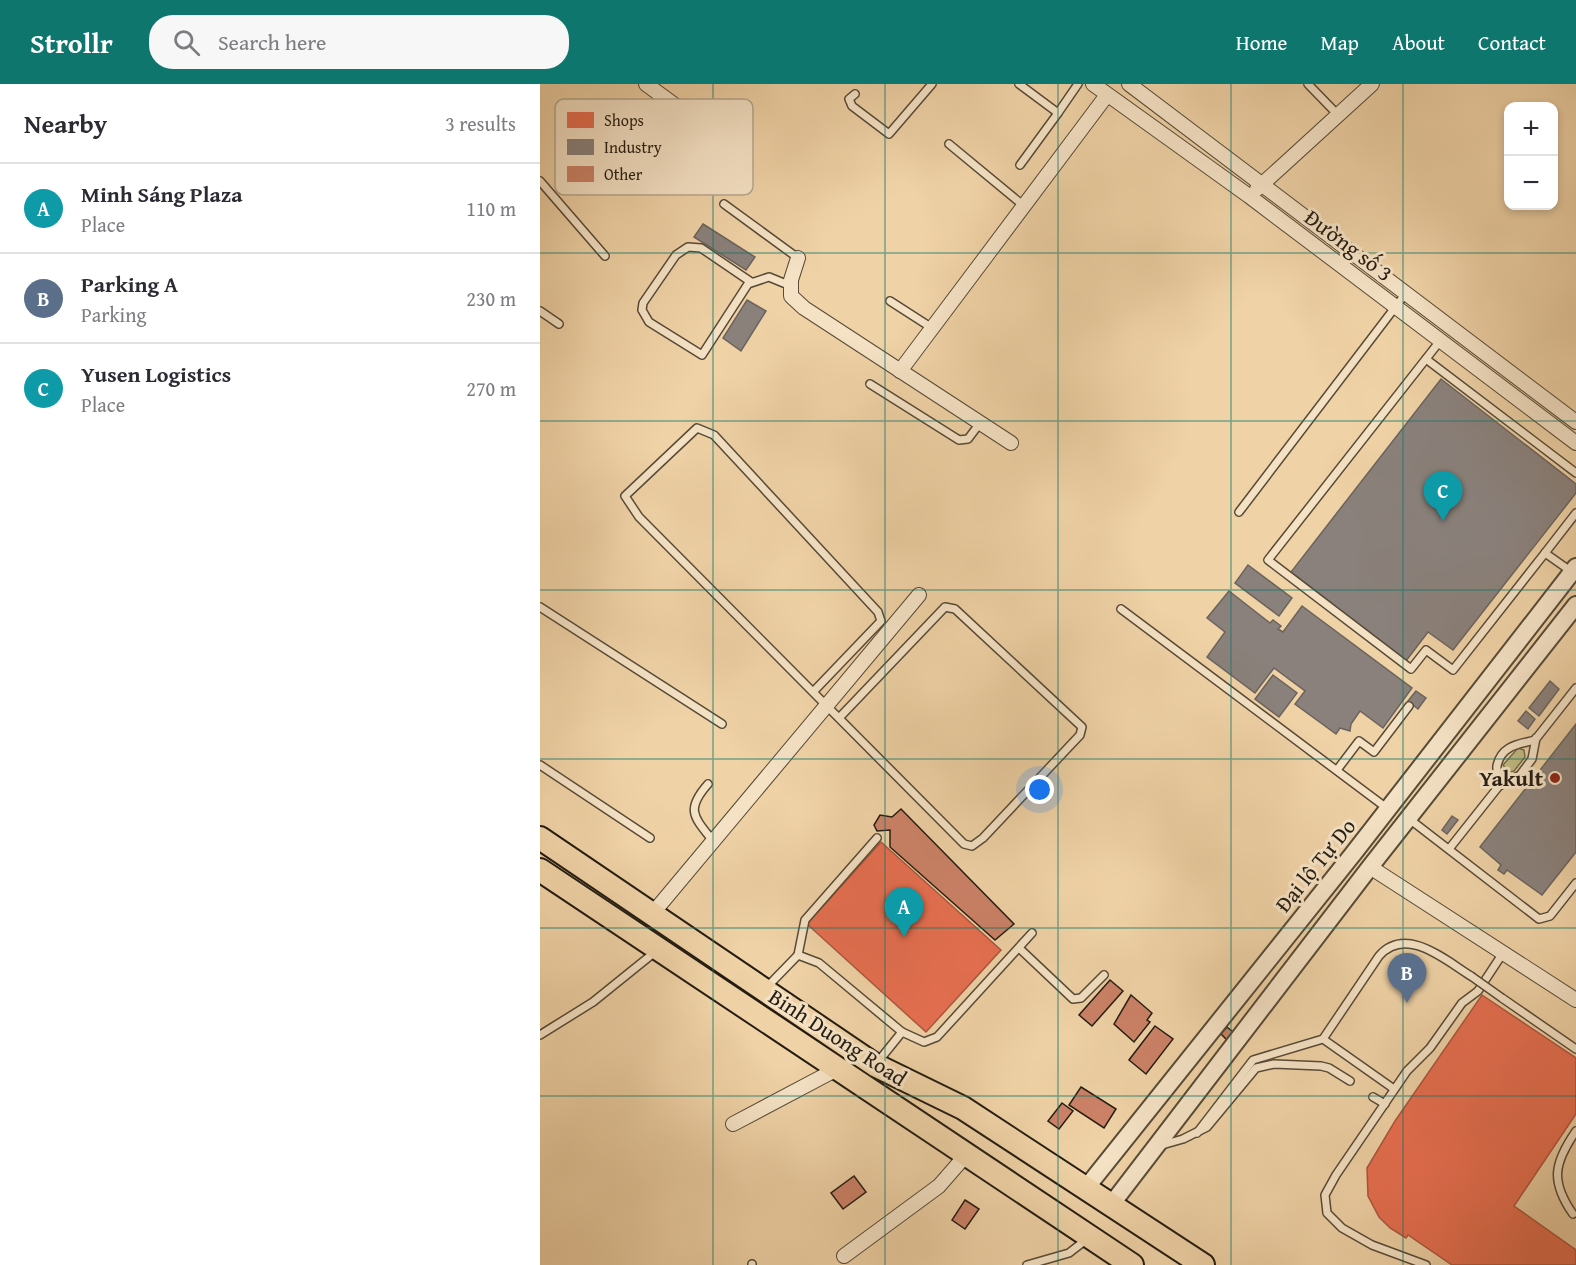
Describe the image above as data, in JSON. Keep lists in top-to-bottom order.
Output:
{
  "streets": {
    "highway": ["Binh Duong Road"],
    "street": ["Đường số 3", "Đại lộ Tự Do"]
  },
  "crossings": [
    ["Đại lộ Tự Do", "Binh Duong Road"]
  ],
  "places": ["Yakult"],
  "legend": ["Shops", "Industry", "Other"],
  "page": {
    "header": "Strollr",
    "search": "Search here",
    "nav": [
      "Home",
      "Map",
      "About",
      "Contact"
    ],
    "heading": ["Nearby", "3 results"],
    "map_buttons": ["+", "−"],
    "list": [
      {
        "mark": "A",
        "name": "Minh Sáng Plaza",
        "note": "Place",
        "value": "110 m"
      },
      {
        "mark": "B",
        "name": "Parking A",
        "note": "Parking",
        "value": "230 m"
      },
      {
        "mark": "C",
        "name": "Yusen Logistics",
        "note": "Place",
        "value": "270 m"
      }
    ],
    "pins": ["C", "A", "B"]
  }
}
